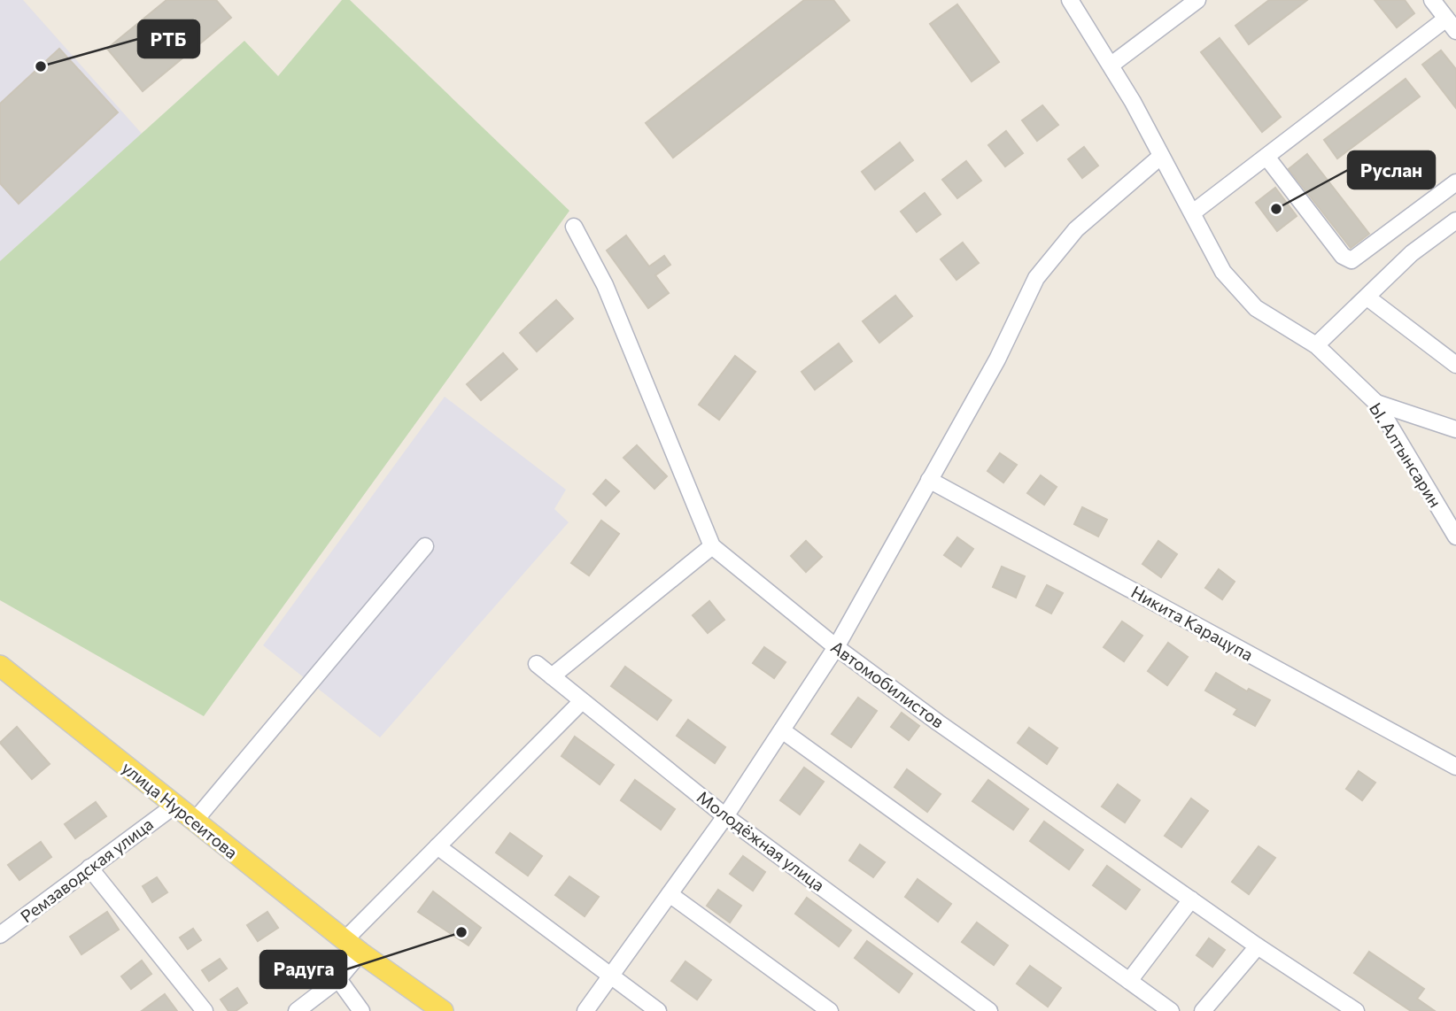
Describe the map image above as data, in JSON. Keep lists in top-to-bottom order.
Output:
{
  "streets": {
    "main road": ["улица Нурсеитова"],
    "street": [
      "Ы. Алтынсарин",
      "Никита Карацупа",
      "Автомобилистов",
      "Молодёжная улица",
      "Ремзаводская улица"
    ]
  },
  "crossings": [
    ["улица Нурсеитова", "Ремзаводская улица"]
  ],
  "places": ["РТБ", "Руслан", "Радуга"]
}
